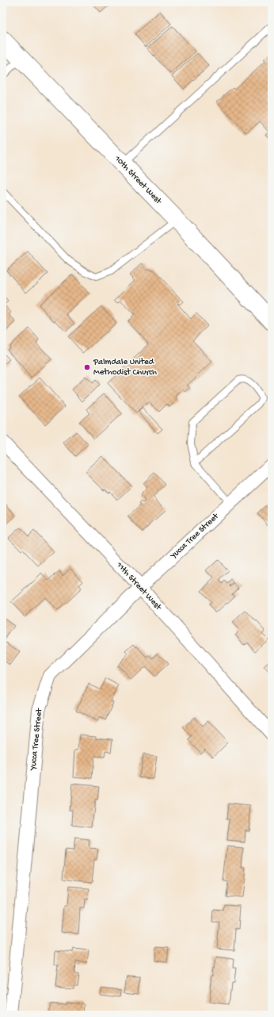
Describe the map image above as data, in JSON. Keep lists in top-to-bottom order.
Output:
{
  "streets": {
    "main road": ["10th Street West"],
    "street": ["Yucca Tree Street", "11th Street West"]
  },
  "crossings": [
    ["Yucca Tree Street", "11th Street West"]
  ],
  "places": ["Palmdale United Methodist Church"]
}
